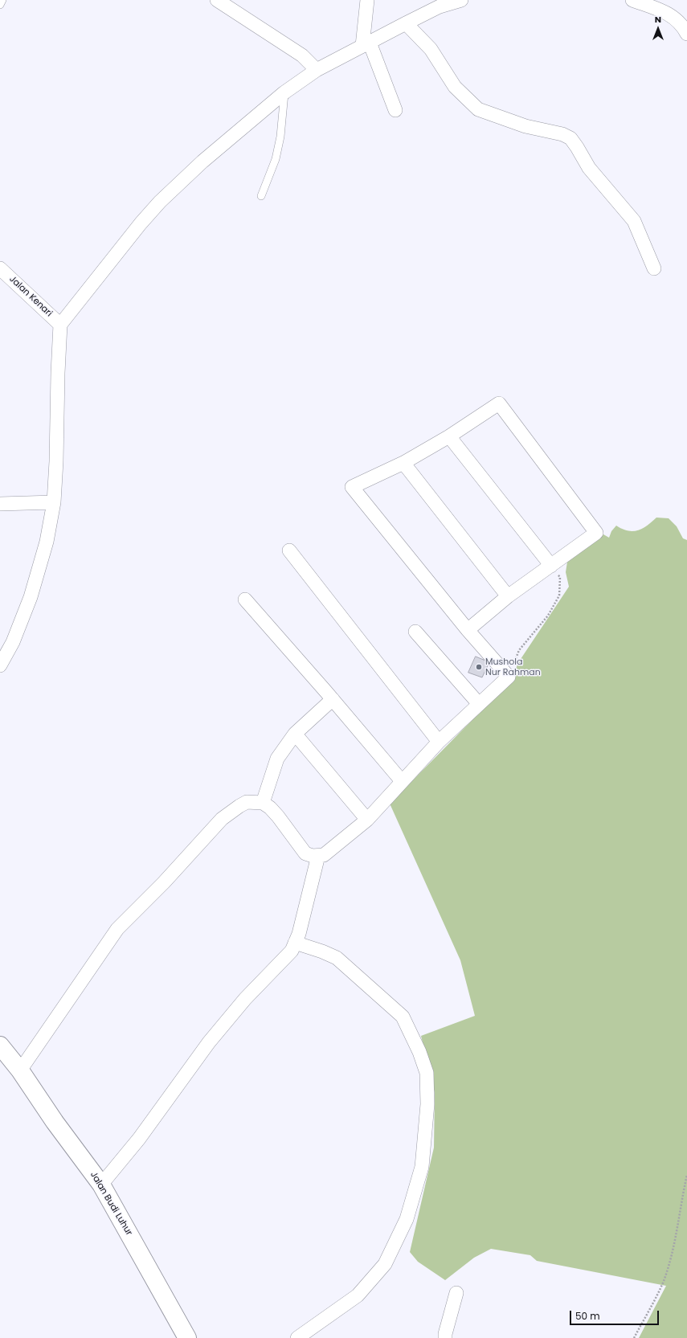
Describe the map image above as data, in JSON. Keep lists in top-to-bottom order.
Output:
{
  "streets": {
    "main road": ["Jalan Budi Luhur"],
    "street": ["Jalan Kenari"]
  },
  "places": ["Mushola Nur Rahman"],
  "scale_bar": "50 m",
  "north": "top"
}
